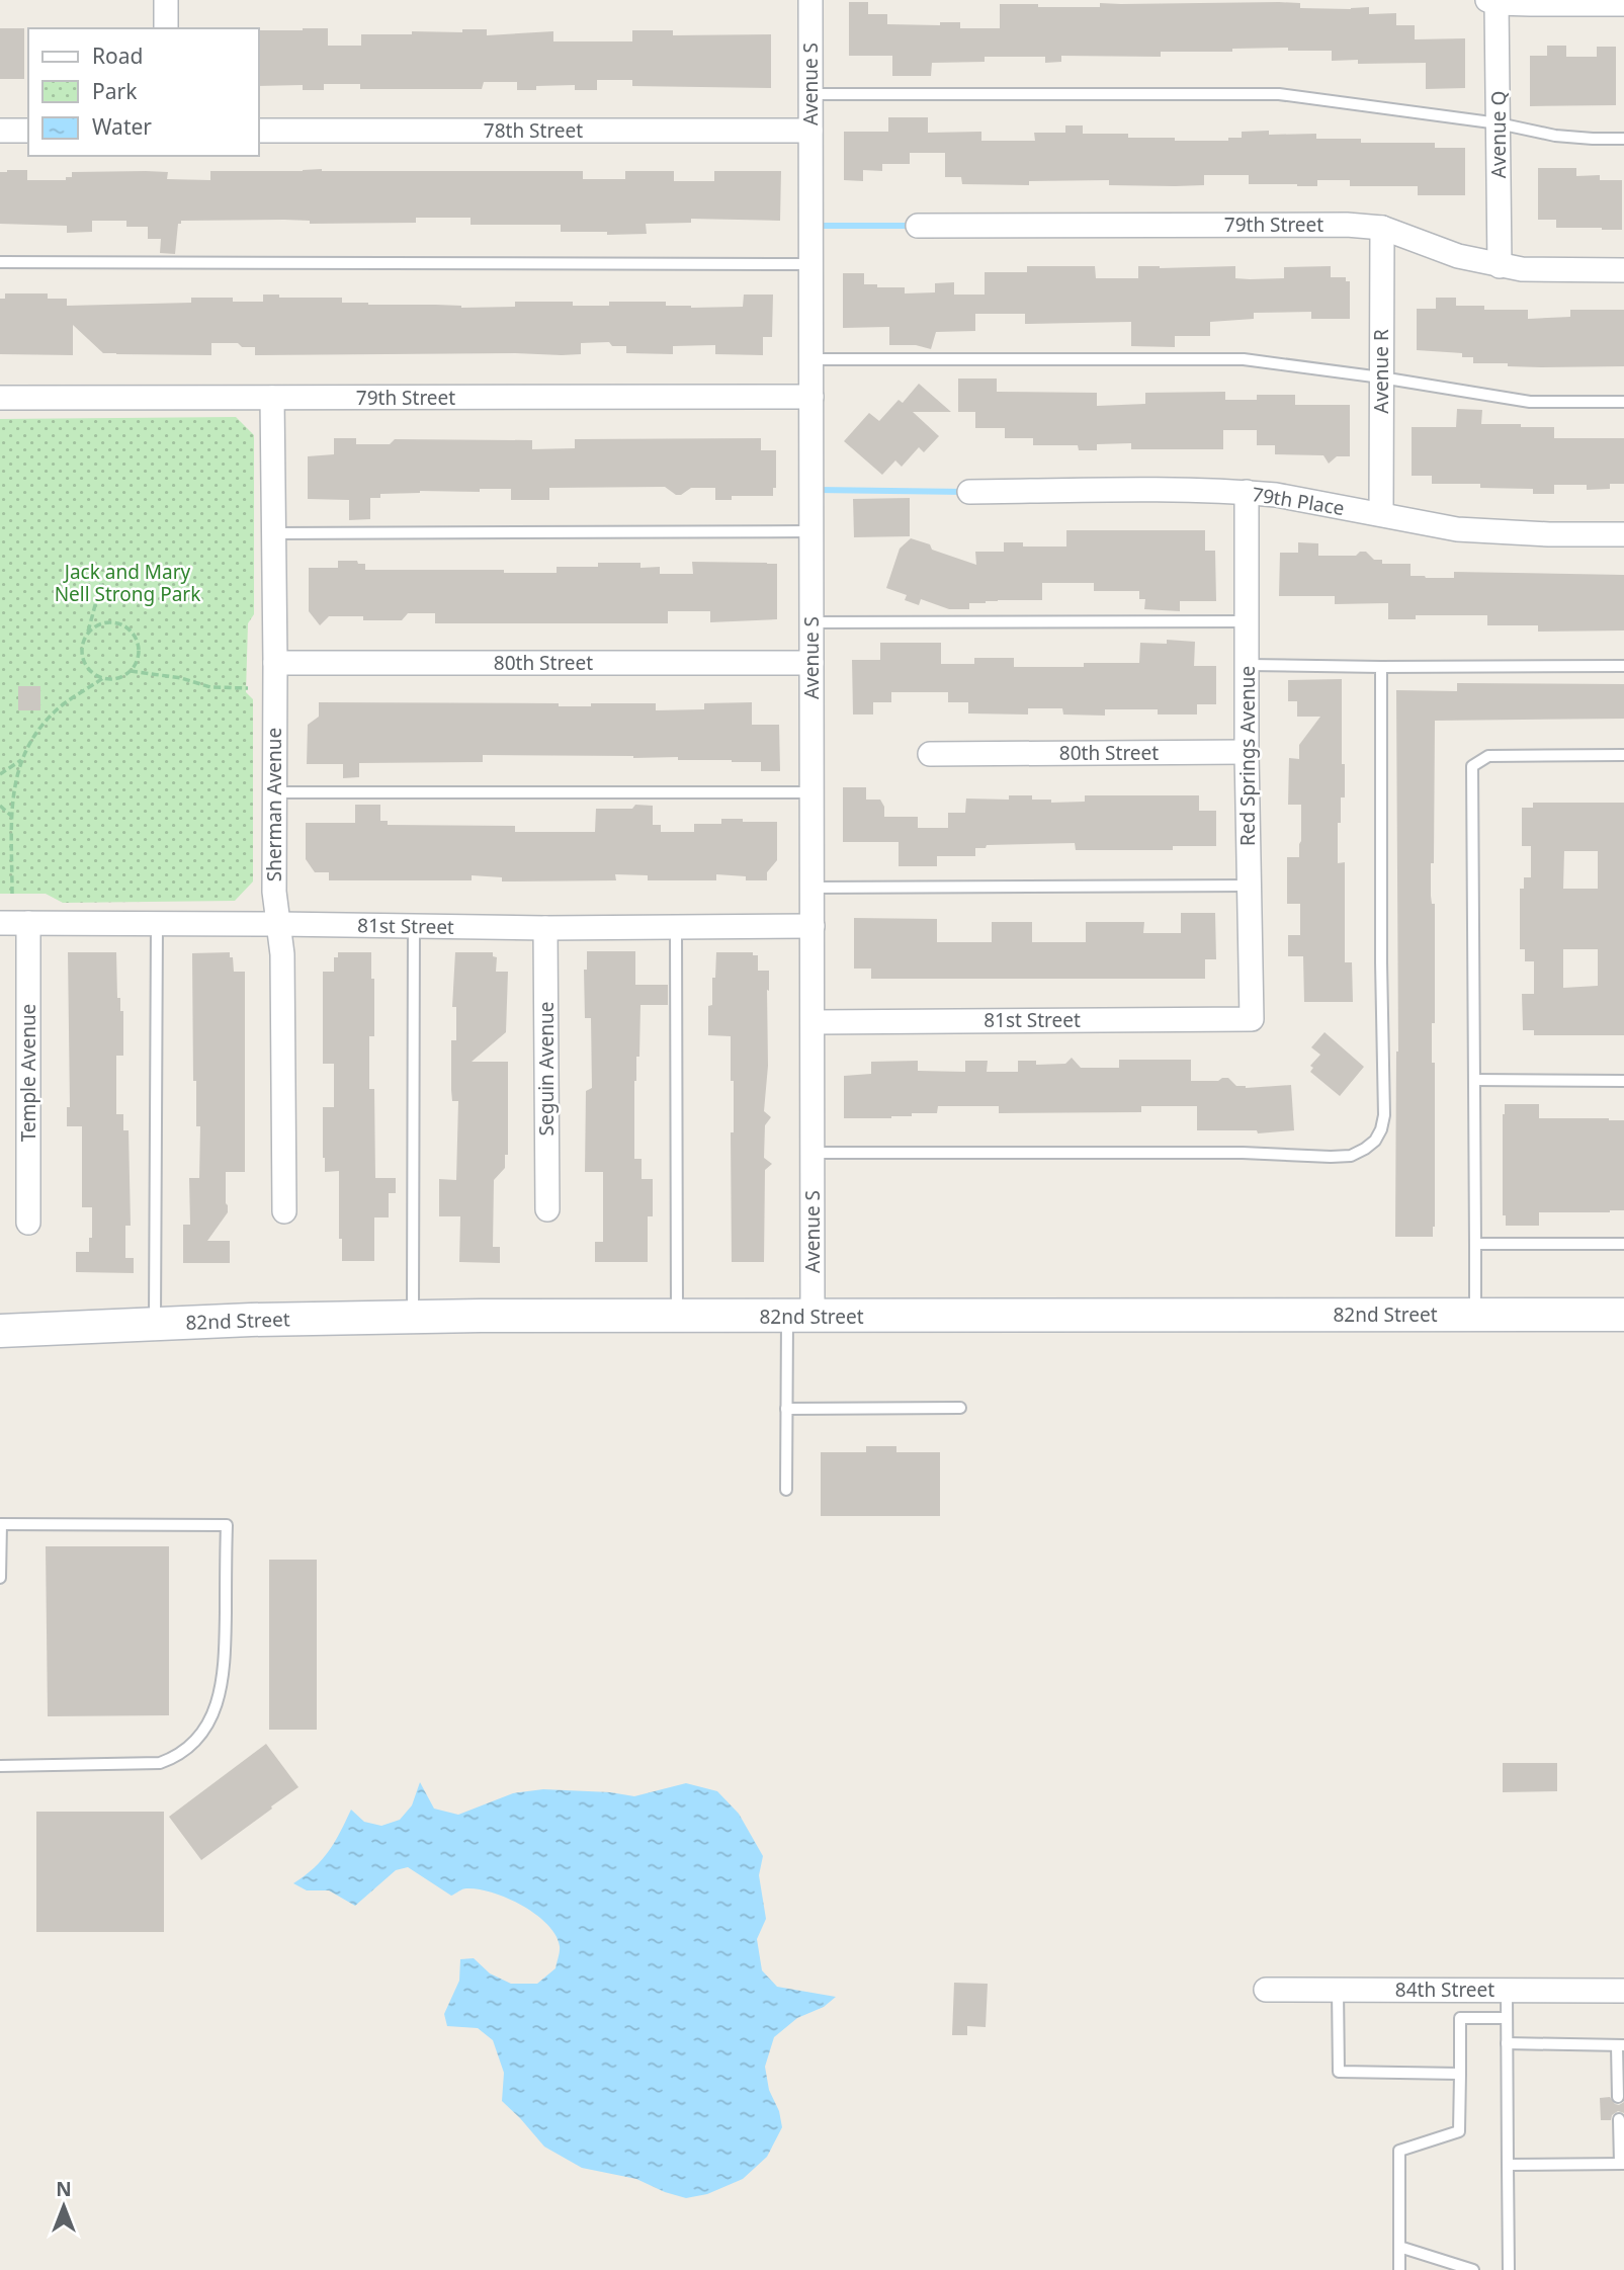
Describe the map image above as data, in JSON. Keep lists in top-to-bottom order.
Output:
{
  "streets": {
    "main road": ["82nd Street"],
    "street": [
      "Avenue S",
      "78th Street",
      "Avenue Q",
      "79th Street",
      "Avenue R",
      "79th Place",
      "80th Street",
      "Red Springs Avenue",
      "Sherman Avenue",
      "81st Street",
      "Seguin Avenue",
      "Temple Avenue",
      "84th Street"
    ]
  },
  "crossings": [
    ["Avenue S", "78th Street"],
    ["Avenue S", "79th Street"],
    ["Avenue S", "80th Street"],
    ["Avenue S", "81st Street"],
    ["Avenue S", "82nd Street"],
    ["Avenue Q", "79th Street"],
    ["79th Street", "Avenue R"],
    ["79th Street", "Sherman Avenue"],
    ["Avenue R", "79th Place"],
    ["79th Place", "Red Springs Avenue"],
    ["80th Street", "Red Springs Avenue"],
    ["80th Street", "Sherman Avenue"],
    ["Red Springs Avenue", "81st Street"],
    ["Sherman Avenue", "81st Street"],
    ["81st Street", "Seguin Avenue"],
    ["81st Street", "Temple Avenue"]
  ],
  "parks": ["Jack and Mary Nell Strong Park"],
  "legend": ["Road", "Park", "Water"],
  "north": "top"
}
